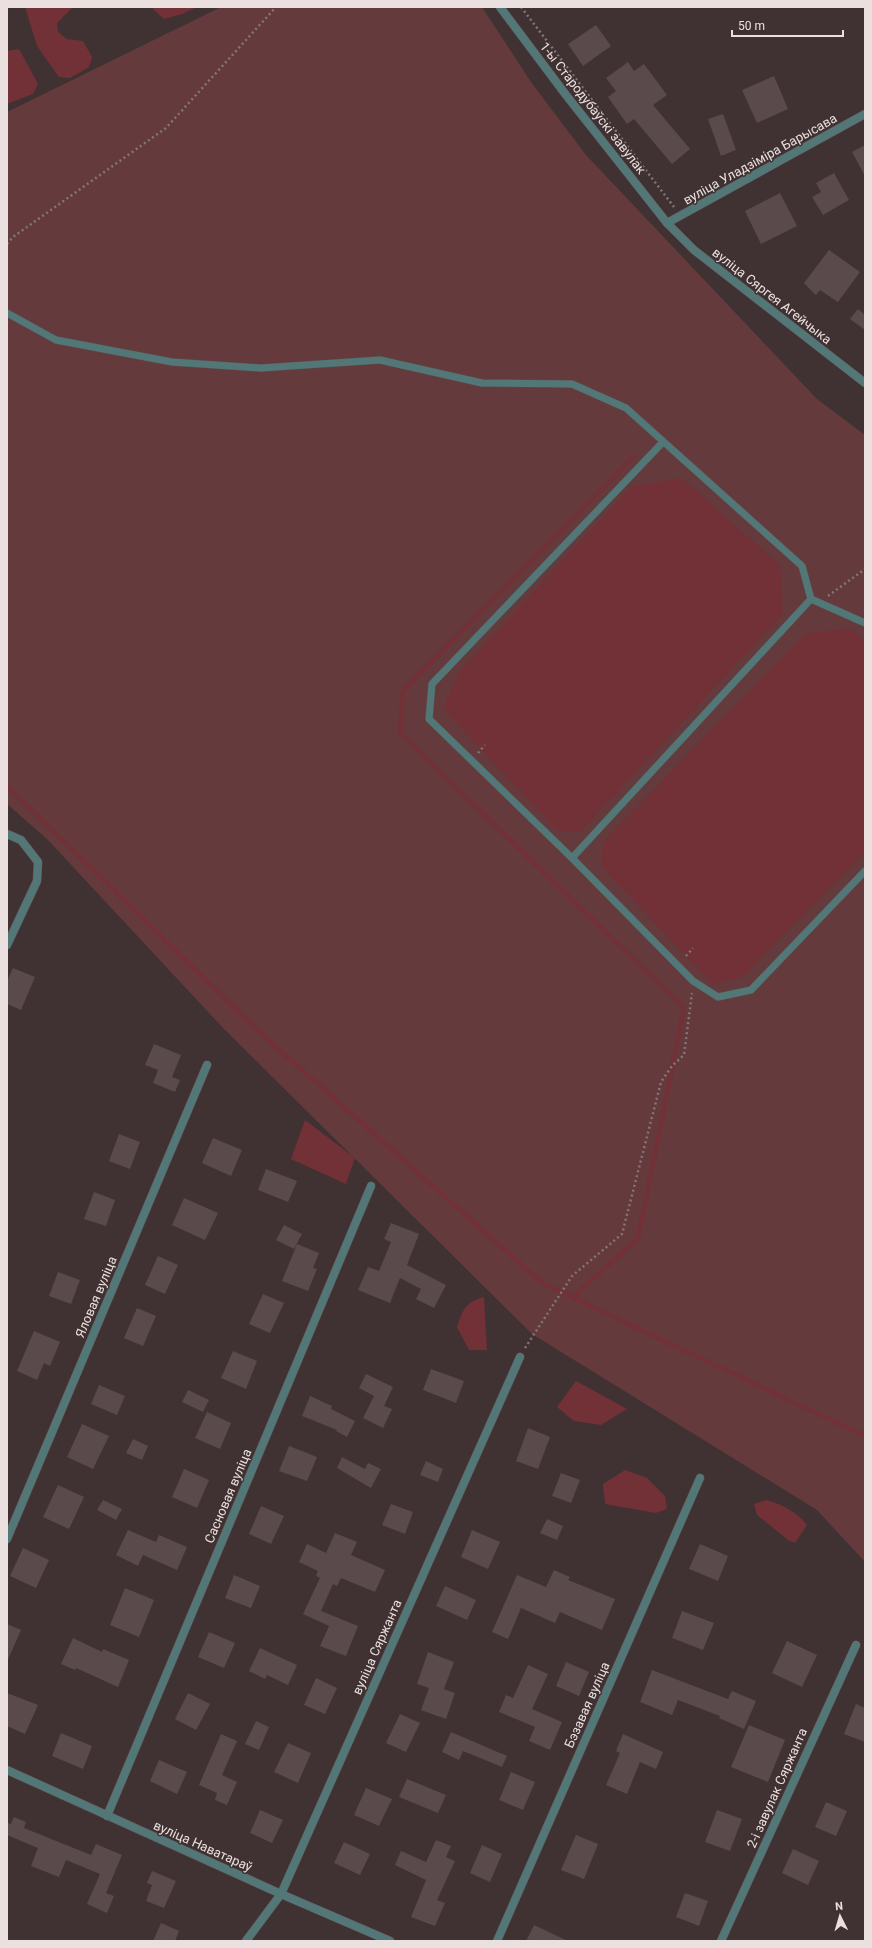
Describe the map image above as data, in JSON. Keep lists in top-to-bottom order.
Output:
{
  "streets": {
    "street": [
      "1-ы Стародубаўскі завулак",
      "вуліца Уладзіміра Барысава",
      "вуліца Сяргея Агейчыка",
      "Яловая вуліца",
      "Сасновая вуліца",
      "вуліца Сяржанта",
      "Бэзавая вуліца",
      "2-і завулак Сяржанта",
      "вуліца Наватараў"
    ]
  },
  "crossings": [
    ["1-ы Стародубаўскі завулак", "вуліца Уладзіміра Барысава"],
    ["1-ы Стародубаўскі завулак", "вуліца Сяргея Агейчыка"],
    ["вуліца Уладзіміра Барысава", "вуліца Сяргея Агейчыка"],
    ["Сасновая вуліца", "вуліца Наватараў"],
    ["вуліца Сяржанта", "вуліца Наватараў"]
  ],
  "scale_bar": "50 m",
  "north": "top"
}
